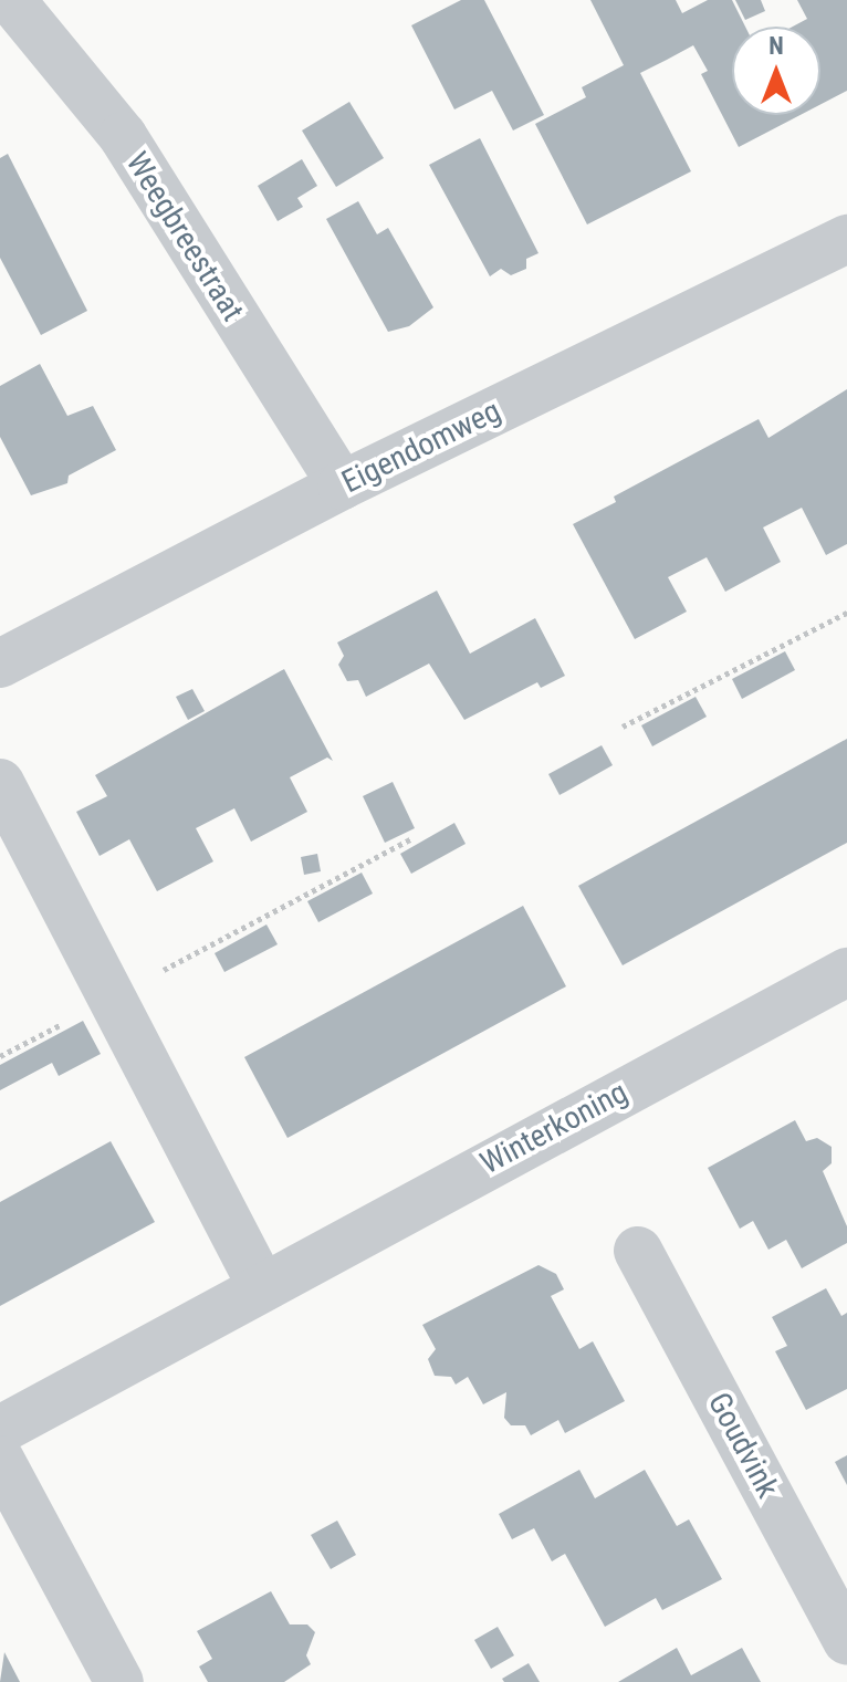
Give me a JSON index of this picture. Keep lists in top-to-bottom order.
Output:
{
  "streets": {
    "street": [
      "Weegbreestraat",
      "Eigendomweg",
      "Winterkoning",
      "Goudvink"
    ]
  },
  "crossings": [
    ["Weegbreestraat", "Eigendomweg"]
  ],
  "north": "top"
}
